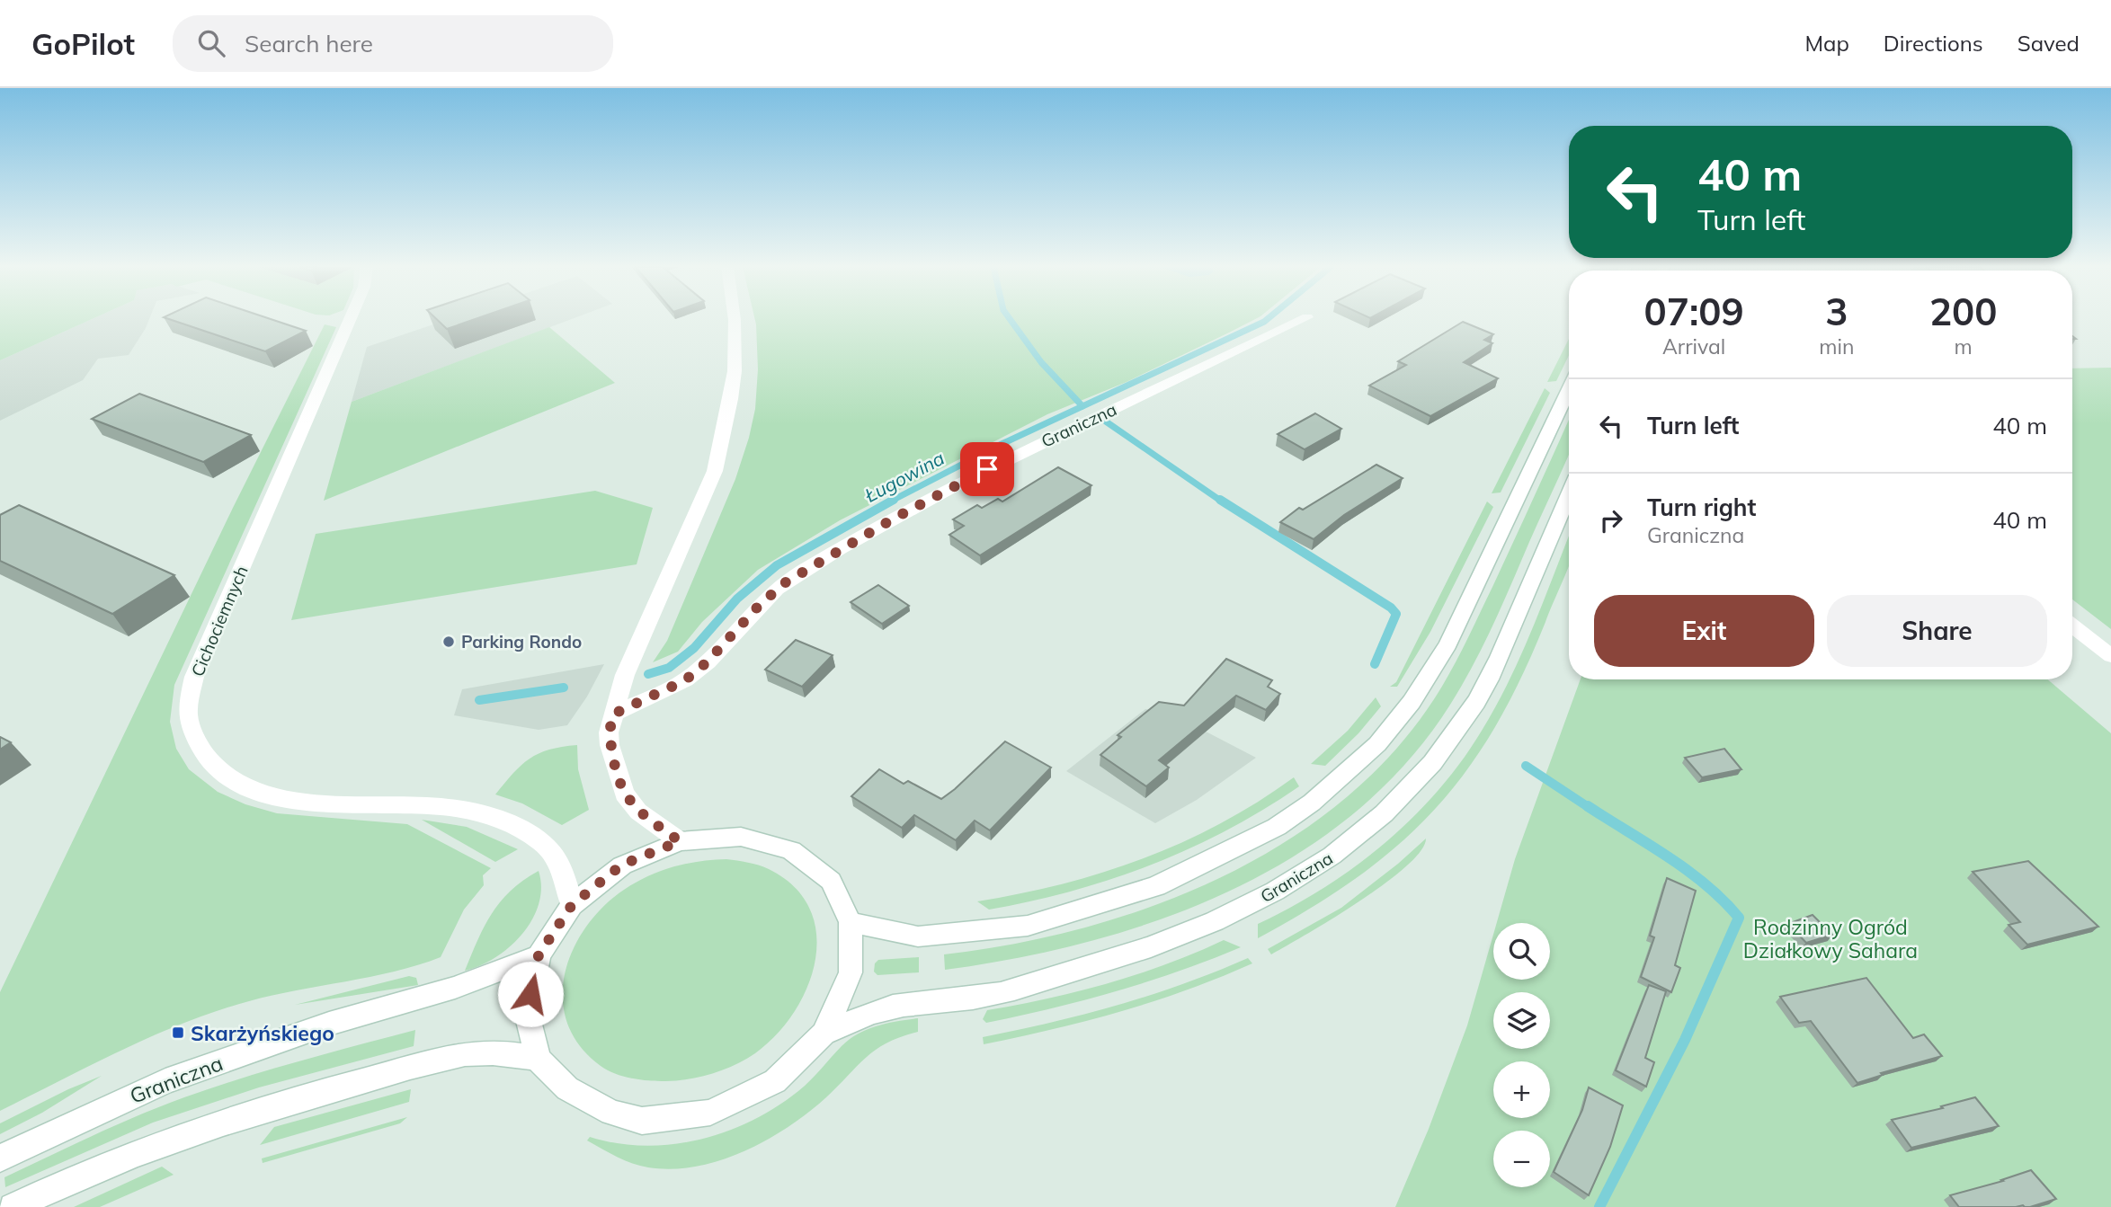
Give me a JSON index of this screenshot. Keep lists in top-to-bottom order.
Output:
{
  "streets": {
    "main road": ["Graniczna", "Cichociemnych"]
  },
  "water": ["Ługowina"],
  "parks": ["Rodzinny Ogród Działkowy Sahara"],
  "places": {
    "other": ["Parking Rondo"],
    "transit": ["Skarżyńskiego"]
  },
  "page": {
    "header": "GoPilot",
    "search": "Search here",
    "nav": ["Map", "Directions", "Saved"],
    "turn": ["40 m", "Turn left"],
    "eta": [
      "07:09",
      "Arrival",
      "3",
      "min",
      "200",
      "m"
    ],
    "list": [
      {
        "name": "Turn left",
        "value": "40 m"
      },
      {
        "name": "Turn right",
        "note": "Graniczna",
        "value": "40 m"
      }
    ],
    "buttons": ["Exit", "Share"],
    "map_buttons": ["+", "−"]
  }
}
